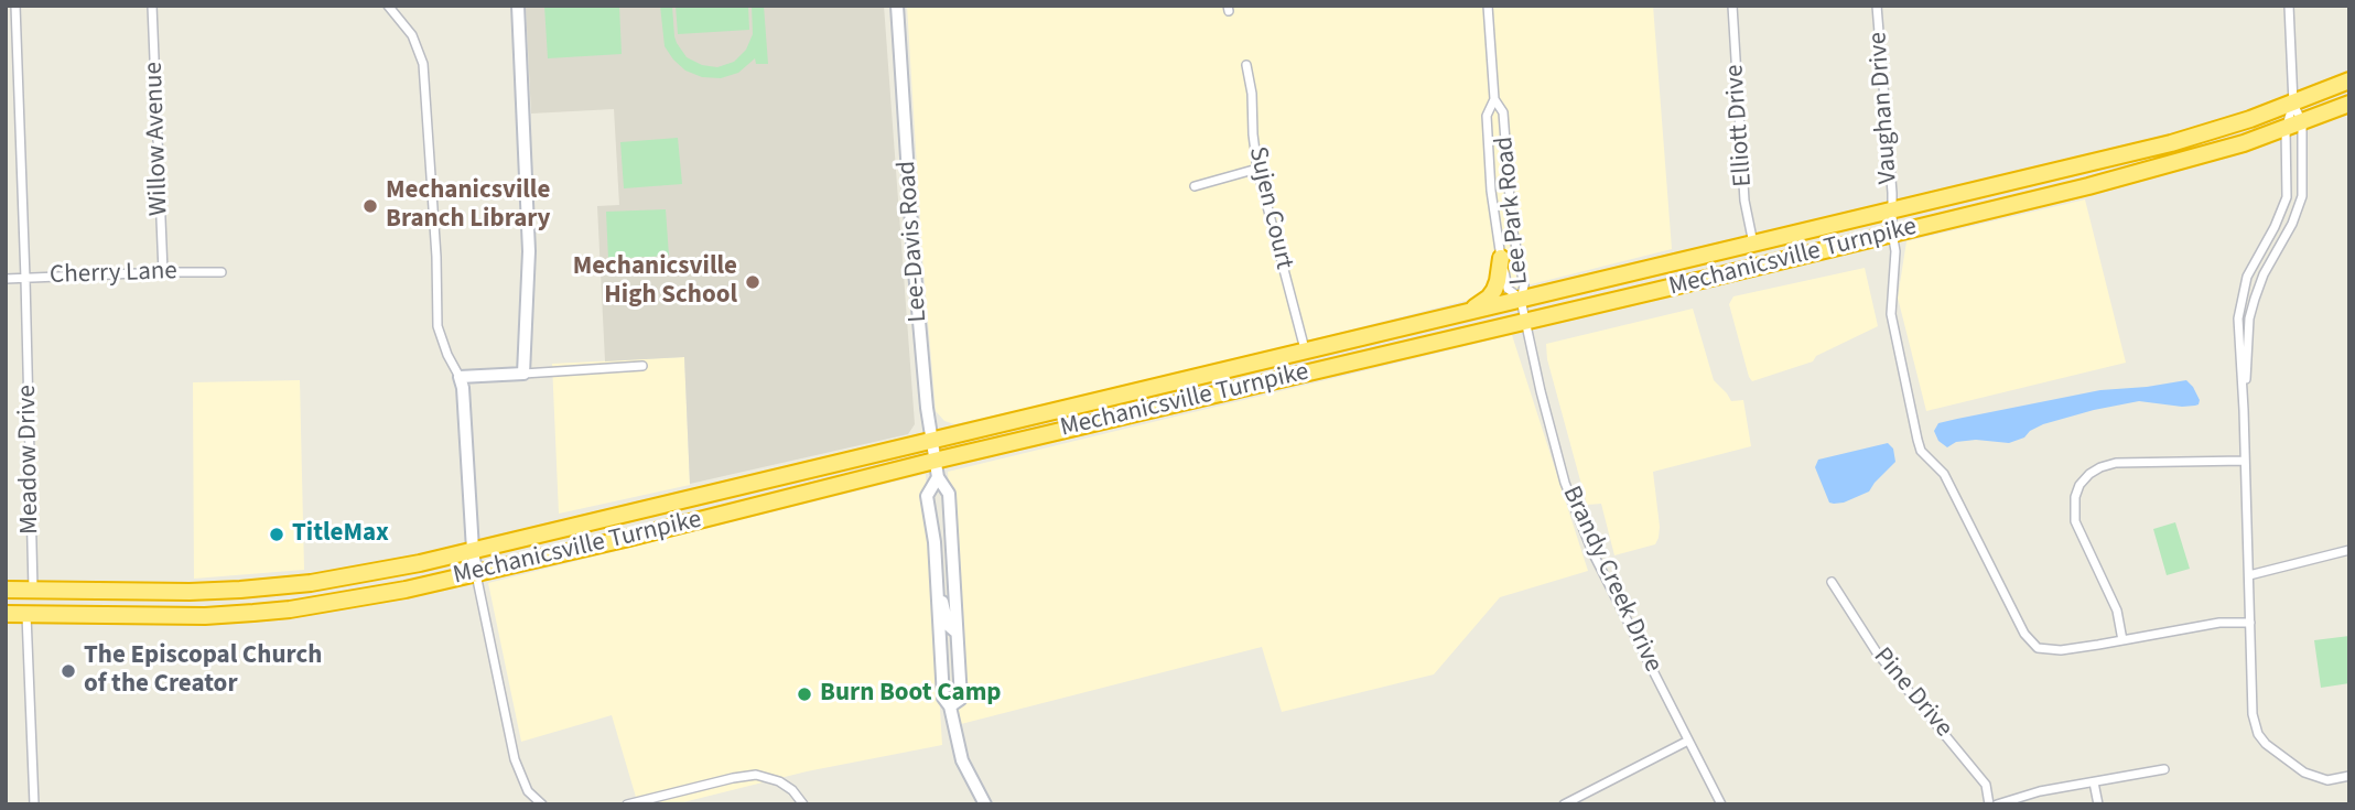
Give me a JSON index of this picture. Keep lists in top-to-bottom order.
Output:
{
  "streets": {
    "highway": ["Mechanicsville Turnpike"],
    "main road": ["Lee-Davis Road"],
    "street": [
      "Vaughan Drive",
      "Elliott Drive",
      "Willow Avenue",
      "Sujen Court",
      "Lee Park Road",
      "Cherry Lane",
      "Meadow Drive",
      "Brandy Creek Drive",
      "Pine Drive"
    ]
  },
  "crossings": [
    ["Vaughan Drive", "Mechanicsville Turnpike"],
    ["Elliott Drive", "Mechanicsville Turnpike"],
    ["Willow Avenue", "Cherry Lane"],
    ["Sujen Court", "Mechanicsville Turnpike"],
    ["Lee Park Road", "Mechanicsville Turnpike"],
    ["Lee Park Road", "Brandy Creek Drive"],
    ["Lee-Davis Road", "Mechanicsville Turnpike"],
    ["Mechanicsville Turnpike", "Meadow Drive"],
    ["Mechanicsville Turnpike", "Brandy Creek Drive"],
    ["Cherry Lane", "Meadow Drive"]
  ],
  "places": [
    "Mechanicsville Branch Library",
    "Mechanicsville High School",
    "TitleMax",
    "The Episcopal Church of the Creator",
    "Burn Boot Camp"
  ]
}
